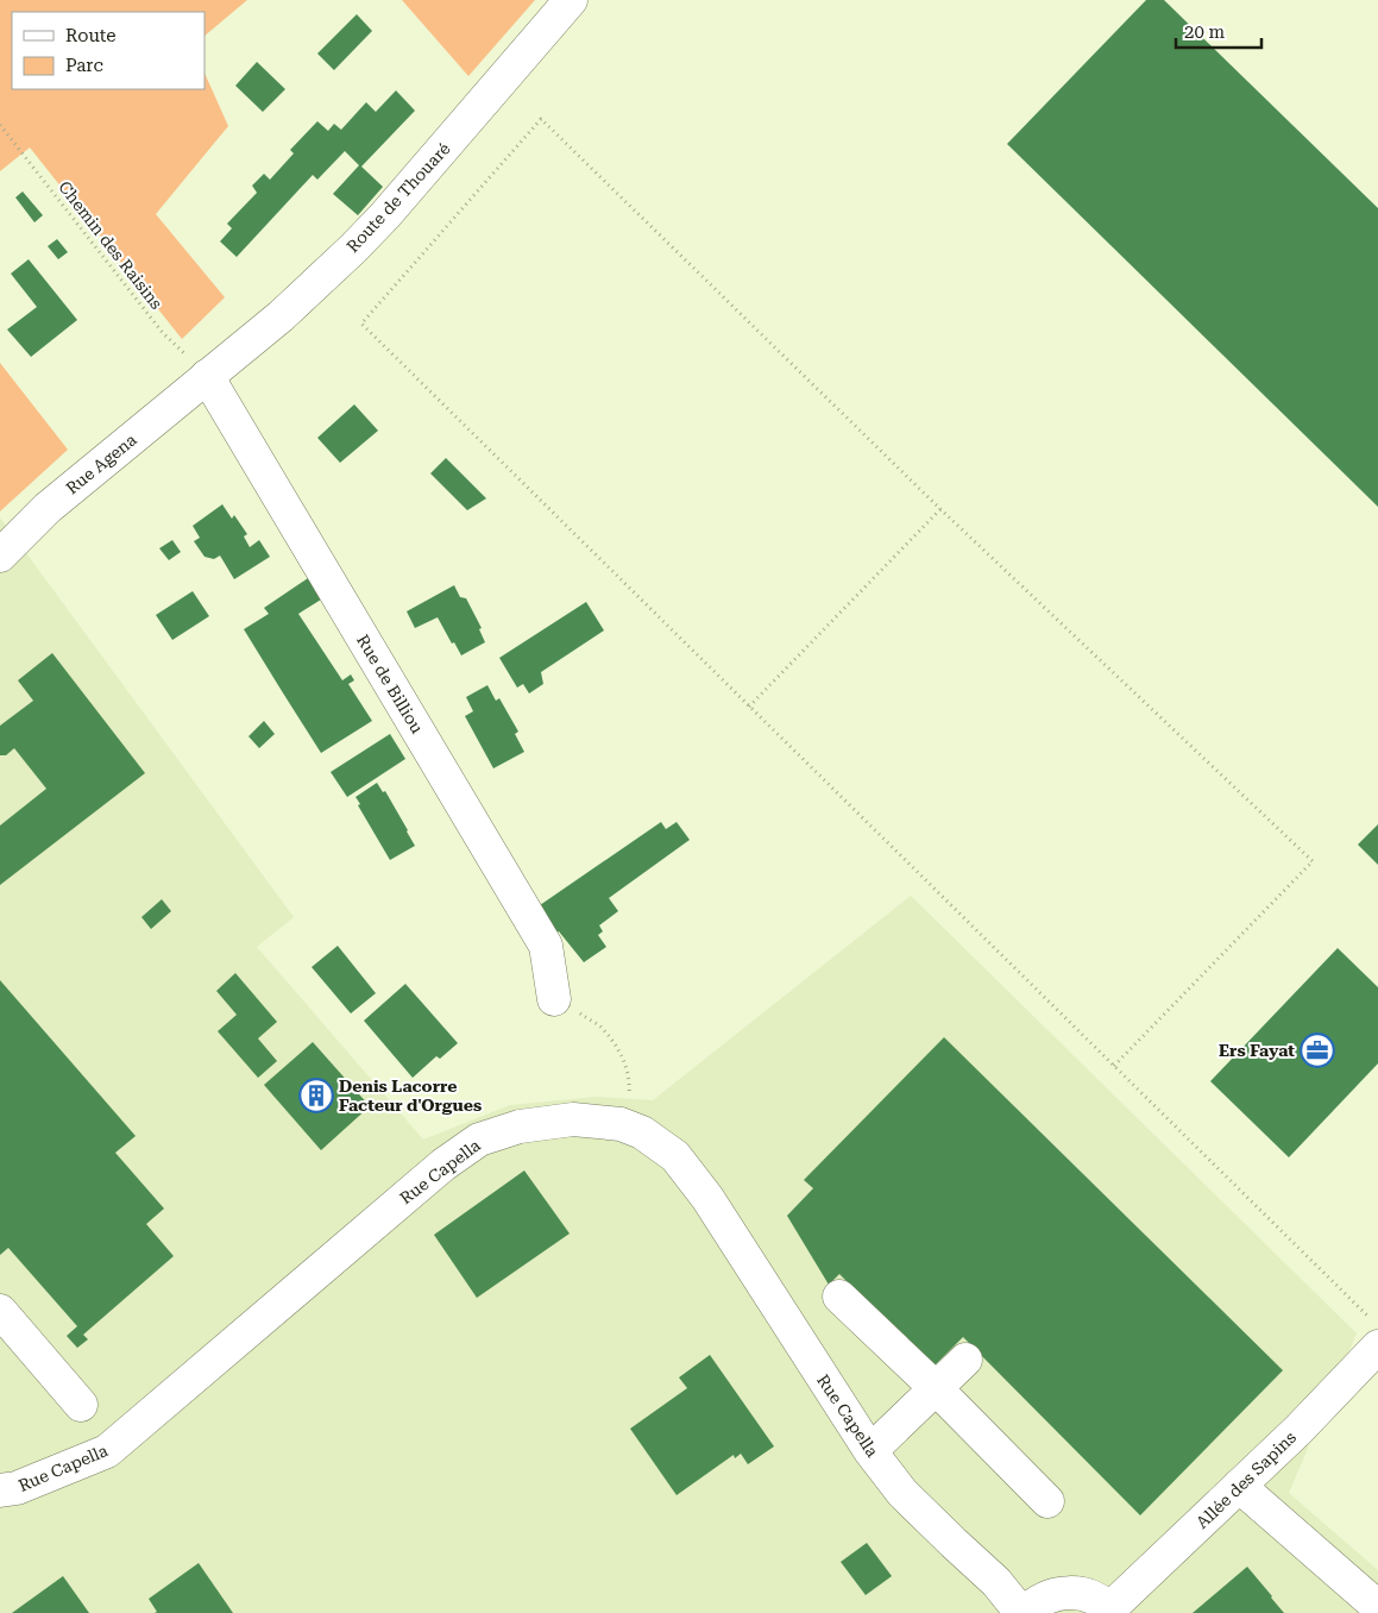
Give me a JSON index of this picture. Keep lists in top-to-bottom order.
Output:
{
  "streets": {
    "street": [
      "Route de Thouaré",
      "Rue Agena",
      "Rue de Billiou",
      "Rue Capella",
      "Allée des Sapins"
    ],
    "path": ["Chemin des Raisins"]
  },
  "crossings": [
    ["Route de Thouaré", "Chemin des Raisins"],
    ["Route de Thouaré", "Rue Agena"],
    ["Route de Thouaré", "Rue de Billiou"],
    ["Chemin des Raisins", "Rue Agena"],
    ["Chemin des Raisins", "Rue de Billiou"],
    ["Rue Agena", "Rue de Billiou"]
  ],
  "places": {
    "office": ["Ers Fayat"],
    "building": ["Denis Lacorre Facteur d'Orgues"]
  },
  "legend": ["Route", "Parc"],
  "scale_bar": "20 m"
}
